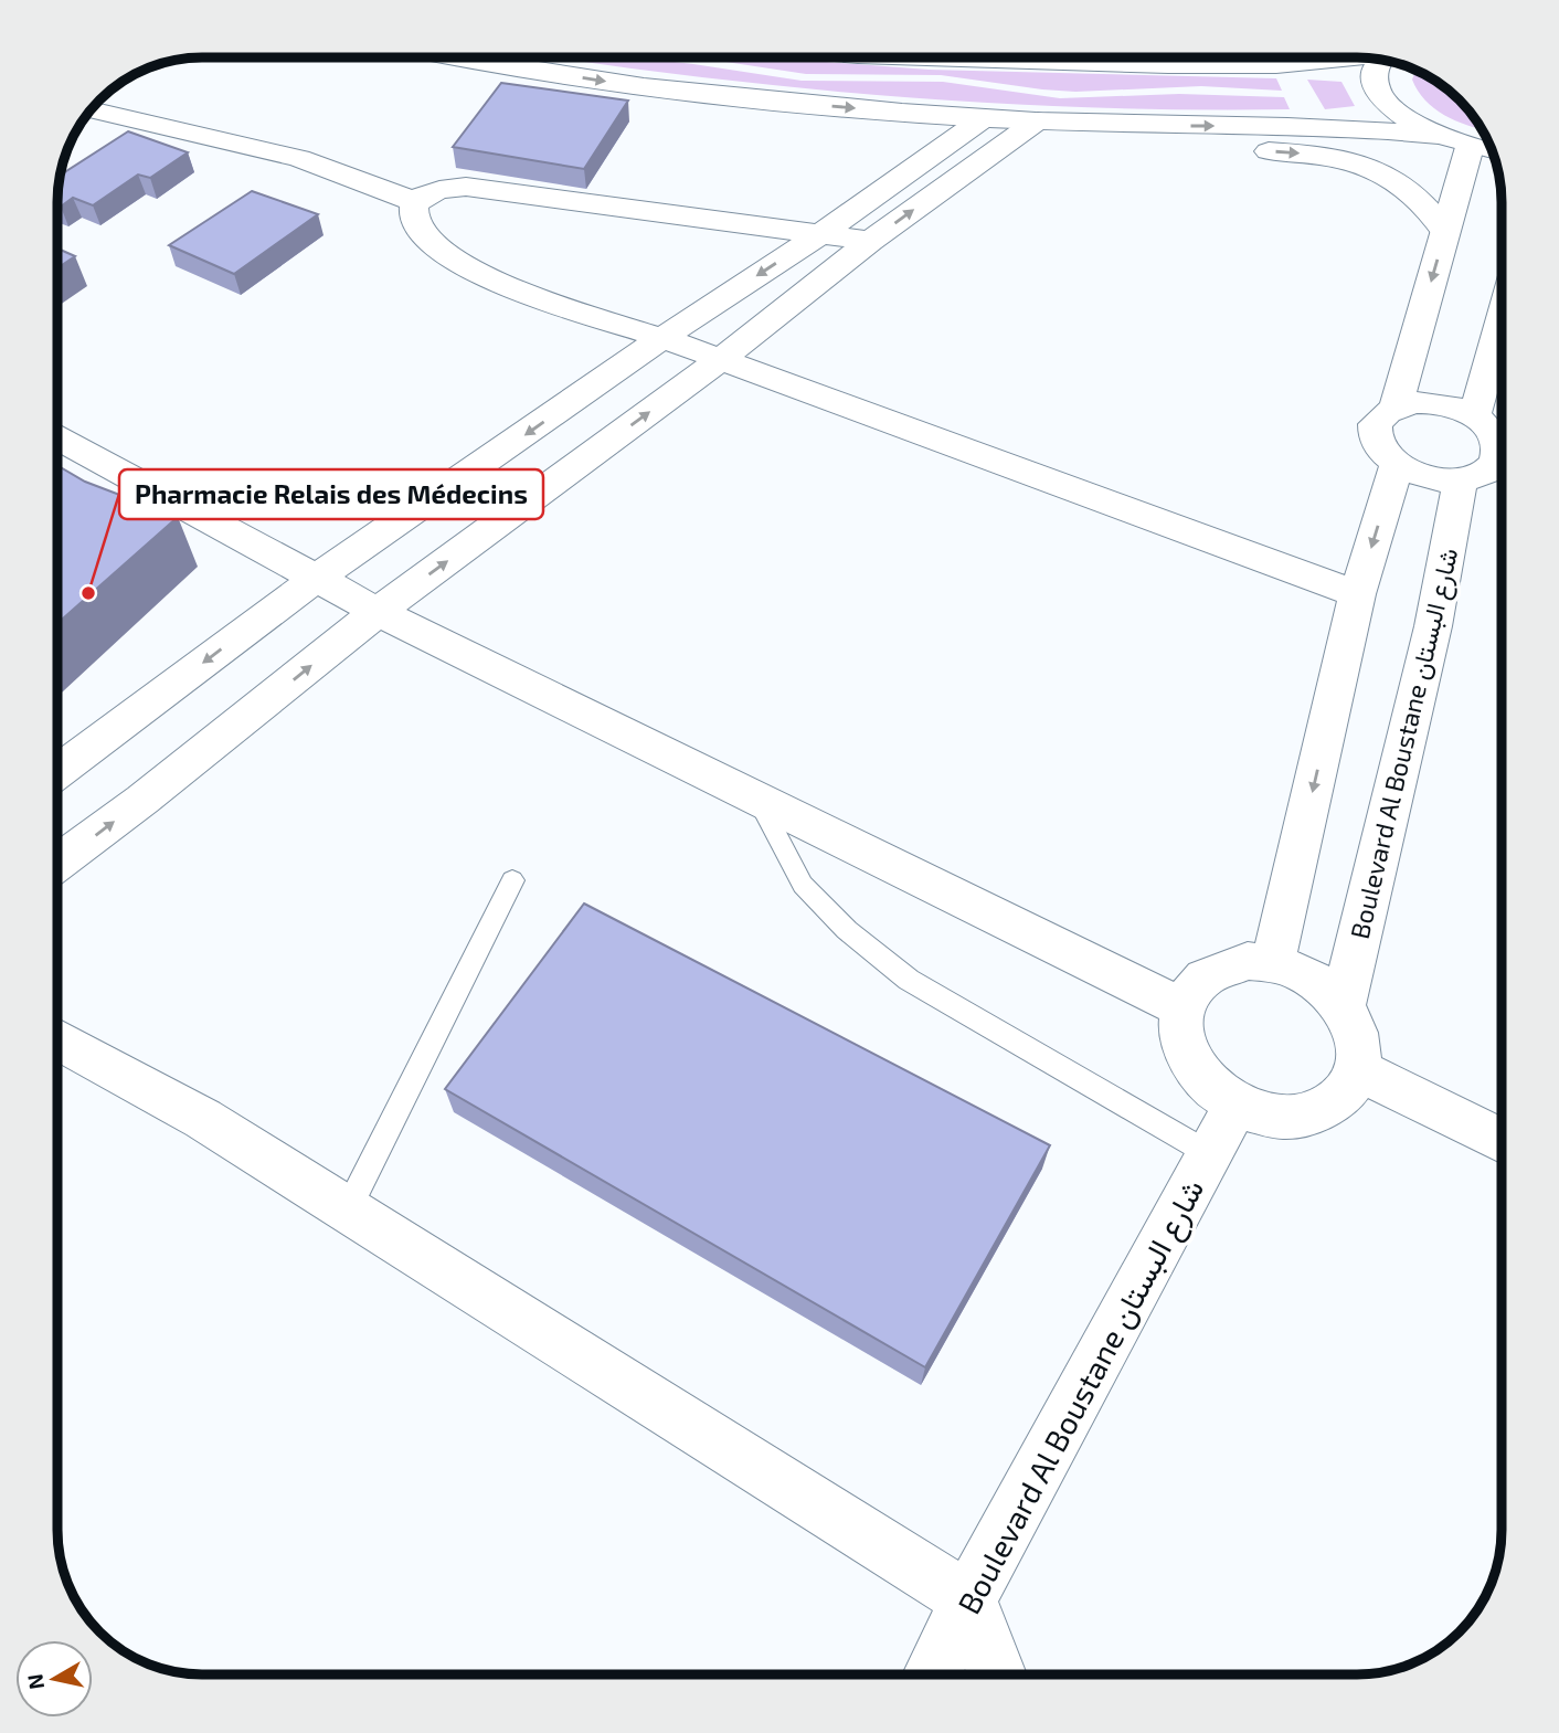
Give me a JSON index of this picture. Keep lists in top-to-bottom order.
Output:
{
  "streets": {
    "street": ["Boulevard Al Boustane شارع البستان"]
  },
  "places": ["Pharmacie Relais des Médecins"],
  "north": "left"
}
